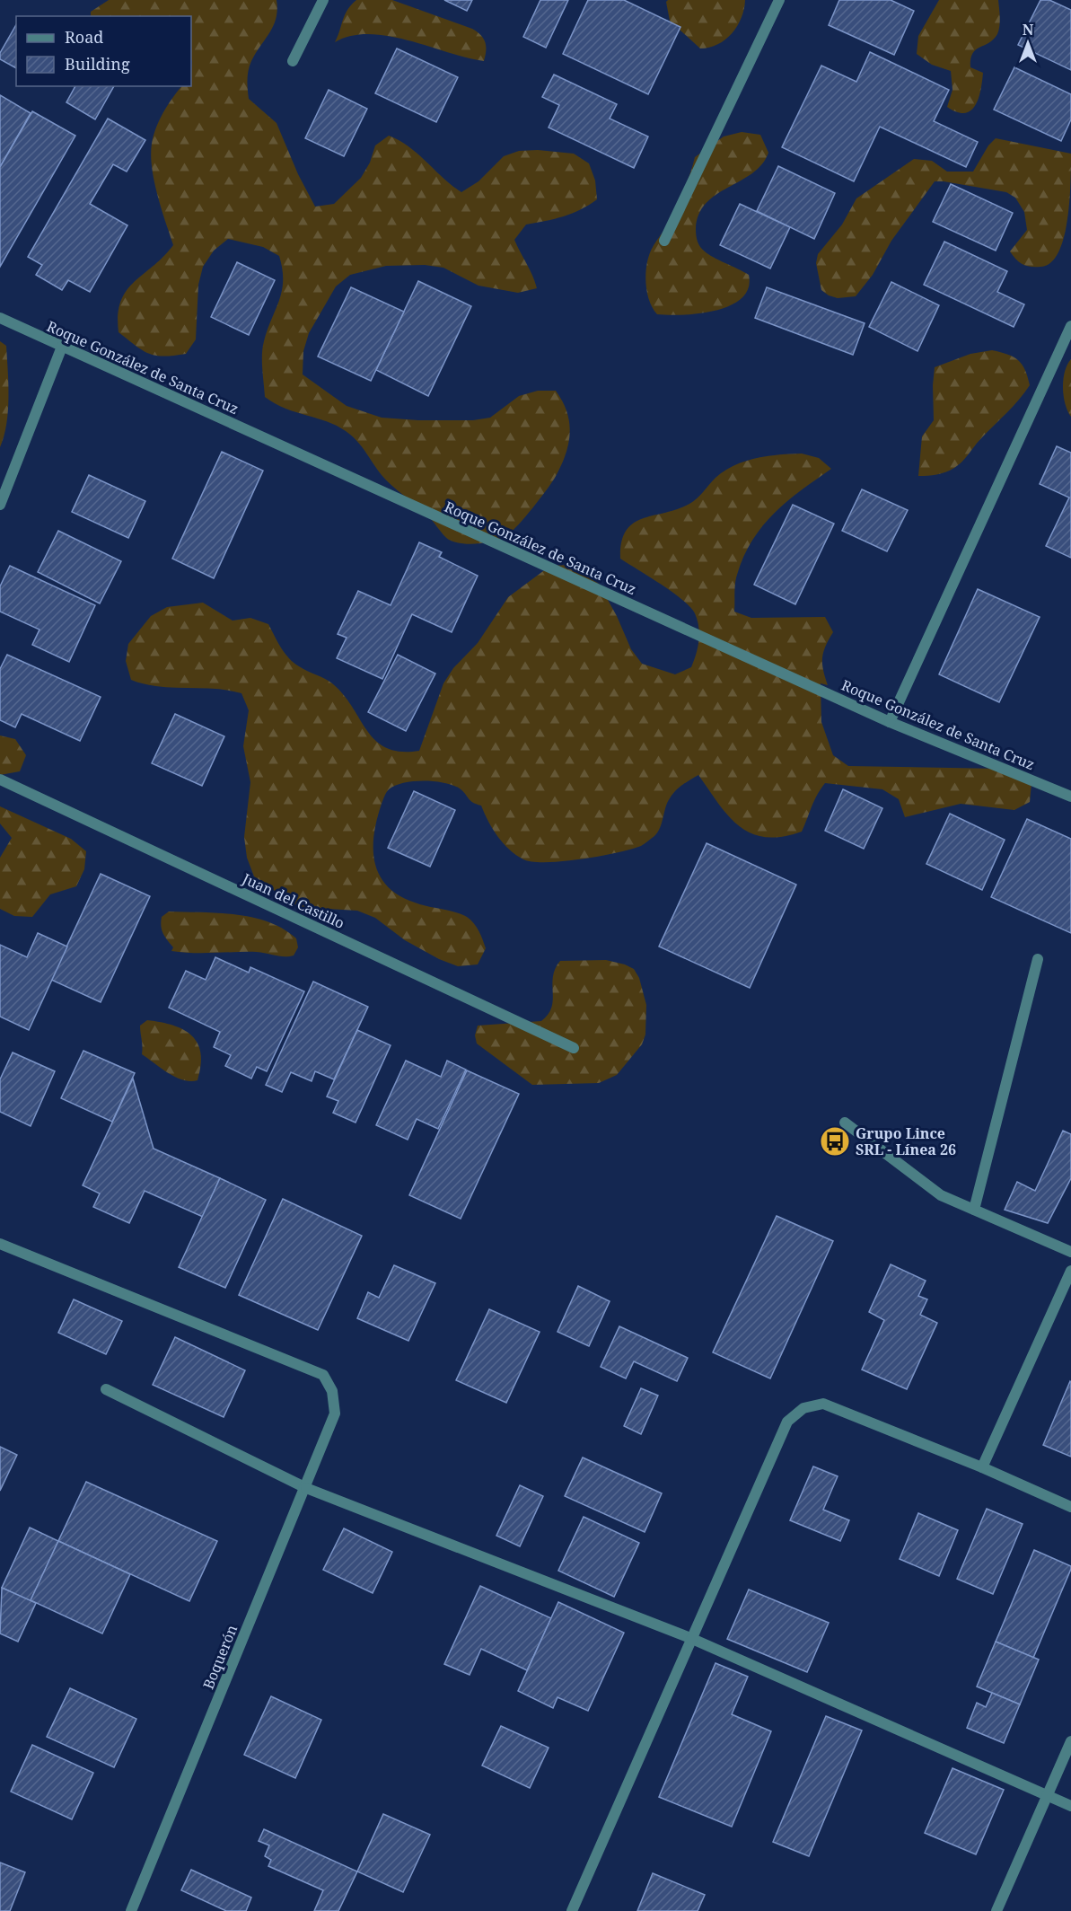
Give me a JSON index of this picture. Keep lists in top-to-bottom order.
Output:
{
  "streets": {
    "street": ["Roque González de Santa Cruz", "Juan del Castillo", "Boquerón"]
  },
  "places": {
    "bus stop": ["Grupo Lince SRL - Línea 26"]
  },
  "legend": ["Road", "Building"],
  "north": "top"
}
